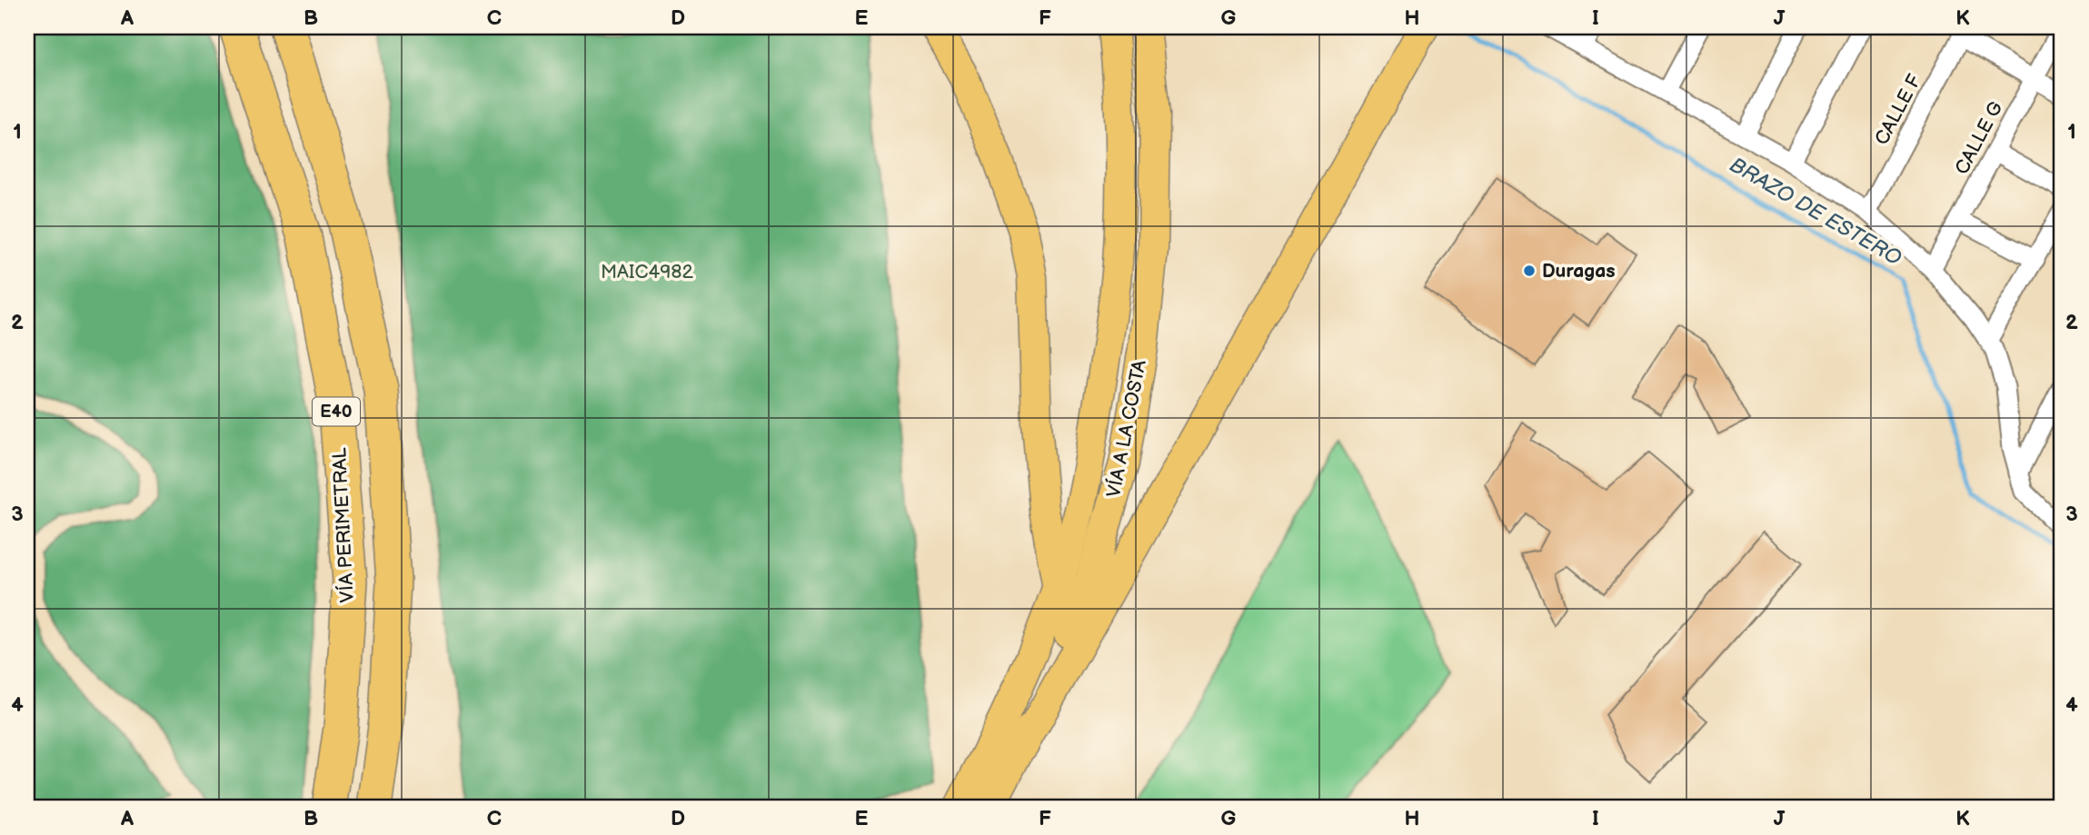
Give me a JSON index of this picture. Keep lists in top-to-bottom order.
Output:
{
  "streets": {
    "highway": ["E40", "VÍA PERIMETRAL"],
    "main road": ["VÍA A LA COSTA"],
    "street": ["CALLE F", "CALLE G"]
  },
  "water": ["BRAZO DE ESTERO"],
  "parks": ["MAIC4982"],
  "places": ["Duragas"],
  "grid": {
    "columns": [
      "A",
      "B",
      "C",
      "D",
      "E",
      "F",
      "G",
      "H",
      "I",
      "J",
      "K"
    ],
    "rows": [
      "1",
      "2",
      "3",
      "4"
    ]
  }
}
